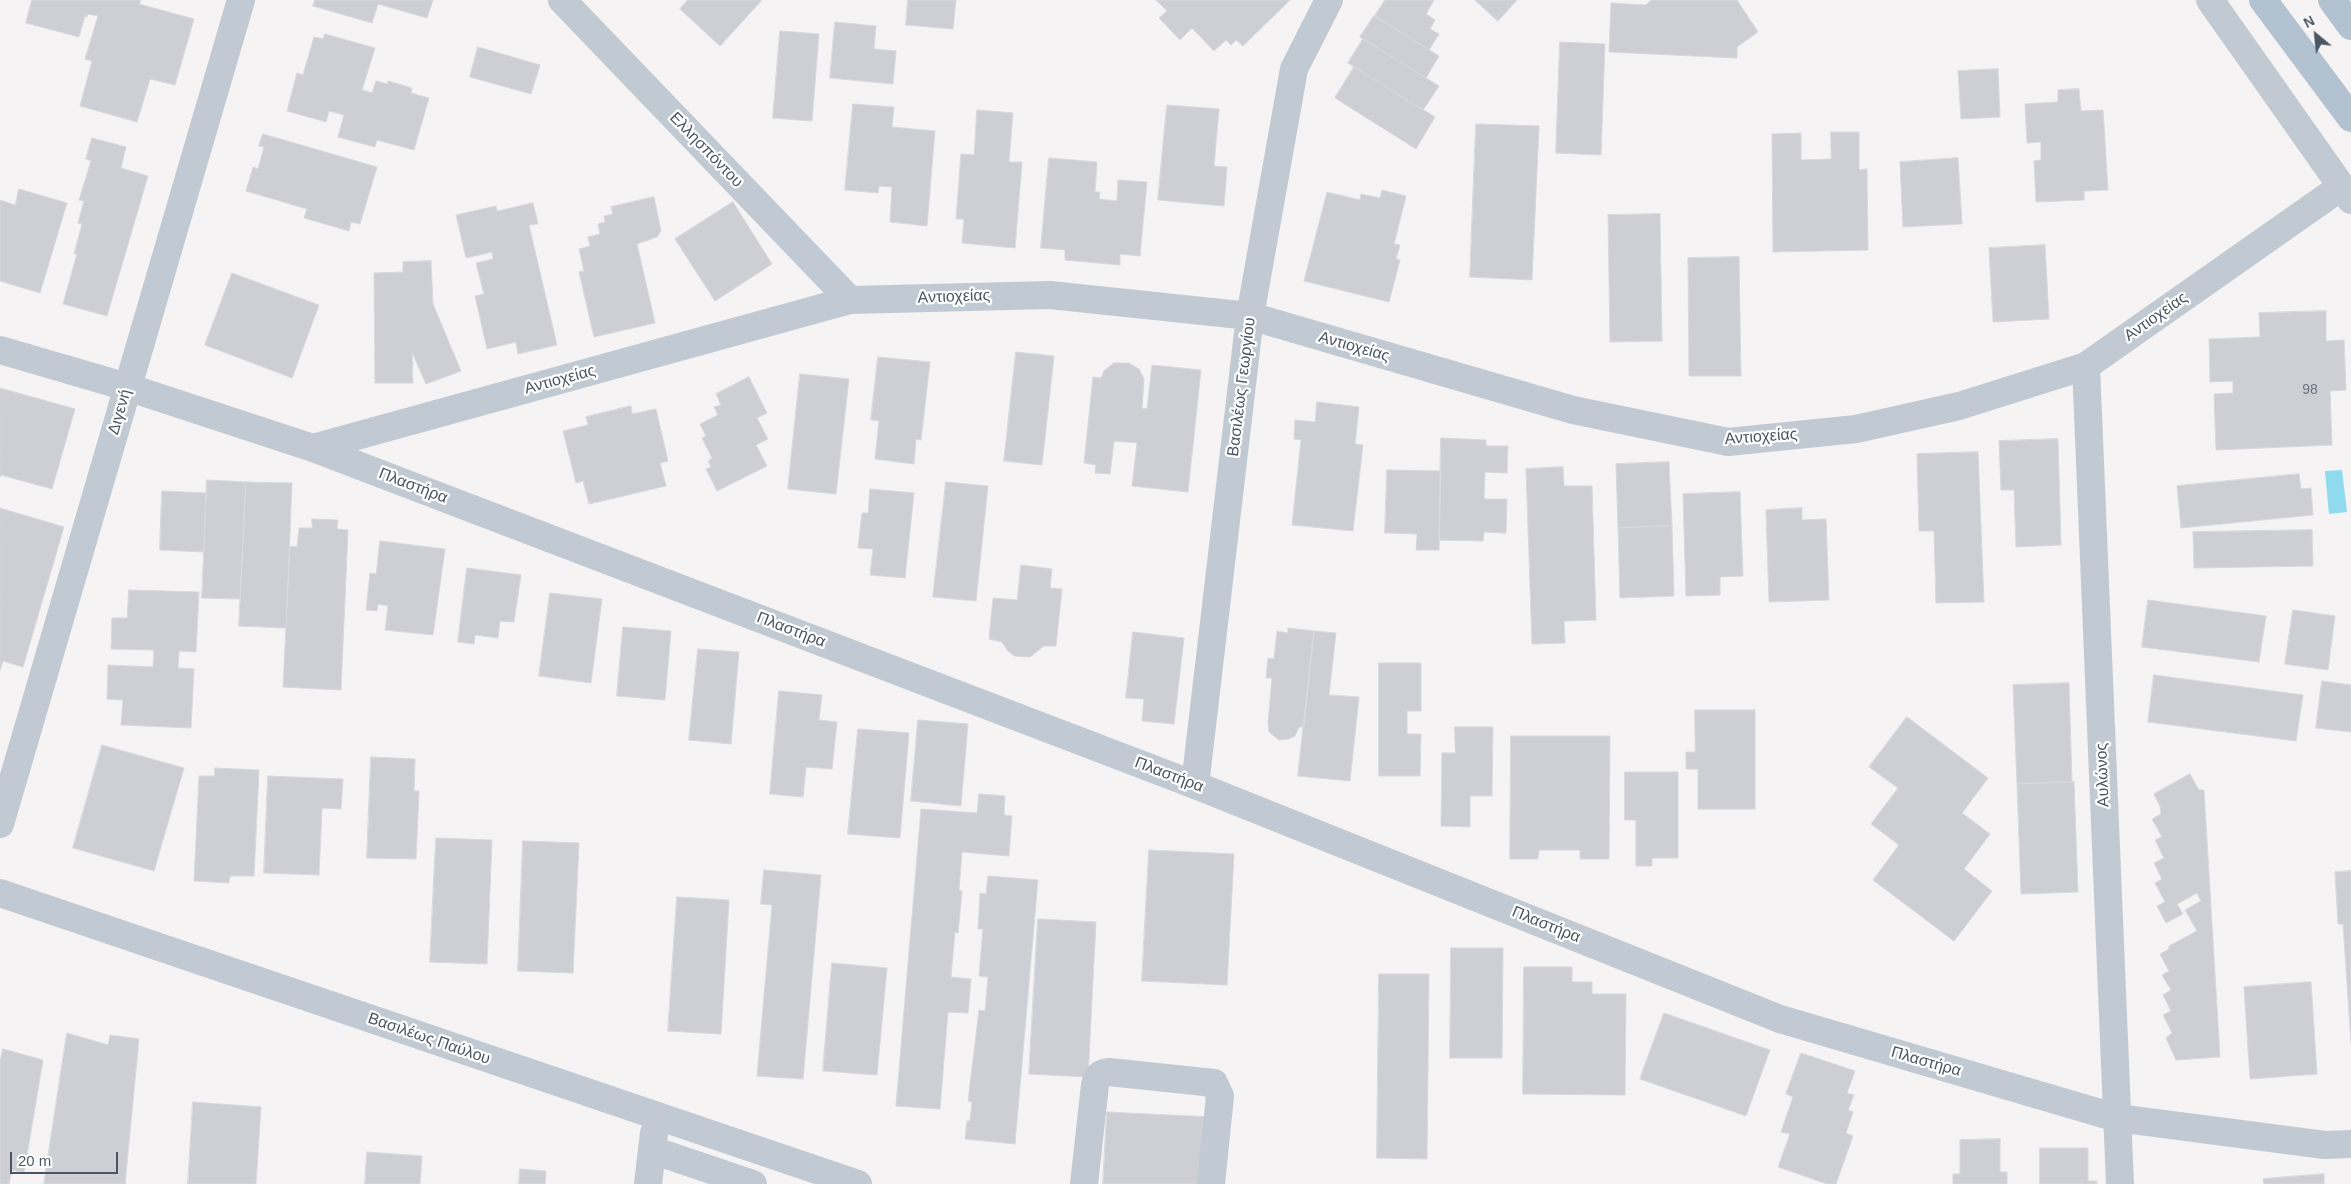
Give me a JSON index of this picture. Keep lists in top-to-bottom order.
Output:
{
  "streets": {
    "street": [
      "Ελλησπόντου",
      "Αντιοχείας",
      "Βασιλέως Γεωργίου",
      "Διγενή",
      "Πλαστήρα",
      "Αυλώνος",
      "Βασιλέως Παύλου"
    ]
  },
  "crossings": [
    ["Ελλησπόντου", "Αντιοχείας"],
    ["Αντιοχείας", "Βασιλέως Γεωργίου"],
    ["Αντιοχείας", "Πλαστήρα"],
    ["Αντιοχείας", "Αυλώνος"],
    ["Βασιλέως Γεωργίου", "Πλαστήρα"],
    ["Διγενή", "Πλαστήρα"],
    ["Πλαστήρα", "Αυλώνος"]
  ],
  "house_numbers": ["98"],
  "scale_bar": "20 m",
  "north": "top left"
}
